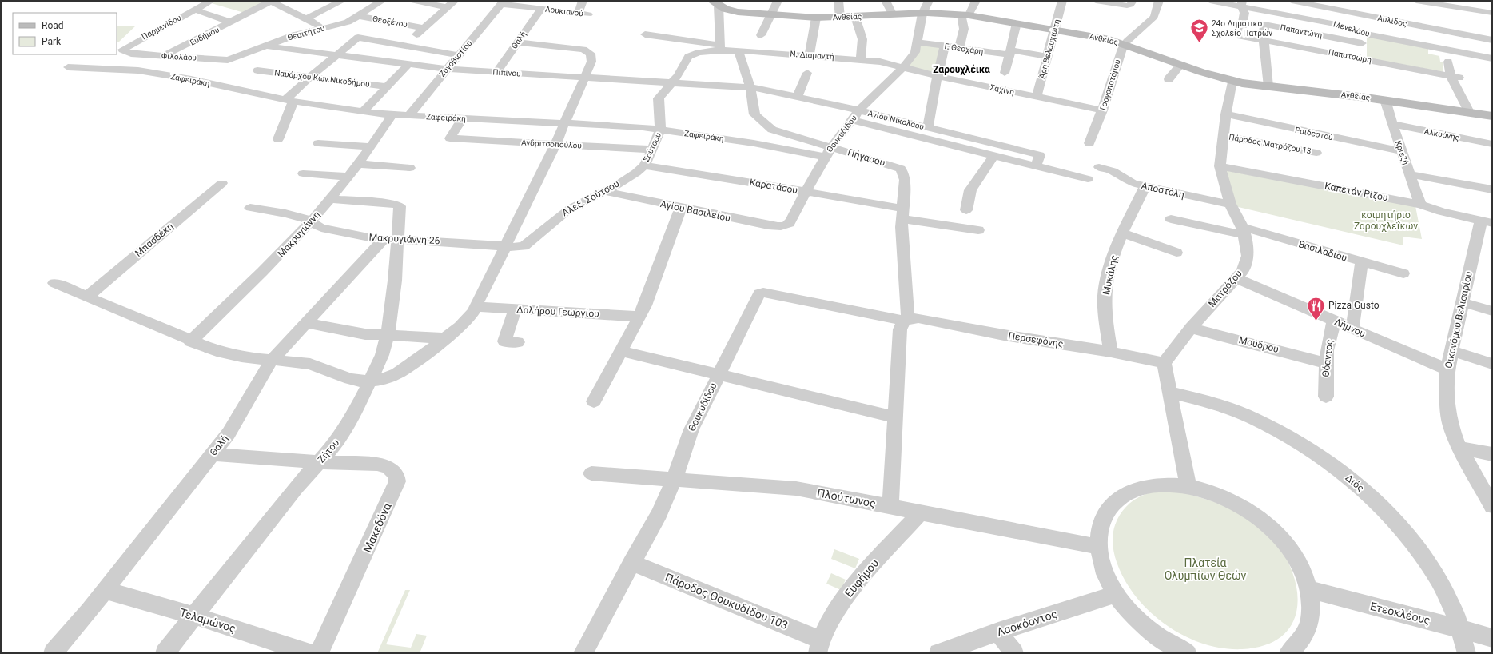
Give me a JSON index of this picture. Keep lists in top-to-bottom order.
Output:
{
  "streets": {
    "main road": ["Ανθείας"],
    "street": [
      "Λουκιανού",
      "Αυλίδος",
      "Θεοξένου",
      "Παρμενίδου",
      "Μενελάου",
      "Παπαντώνη",
      "Θεαιτήτου",
      "Ευδήμου",
      "Θαλή",
      "Γ. Θεοχάρη",
      "Άρη Βελουχιώτη",
      "Ν. Διαμαντή",
      "Παπατσώρη",
      "Φιλολάου",
      "Ζυγοβιστίου",
      "Πιπίνου",
      "Ναυάρχου Κων.Νικοδήμου",
      "Ζαφειράκη",
      "Γοργοποτάμου",
      "Σαχίνη",
      "Αγίου Νικολάου",
      "Θουκυδίδου",
      "Ραιδεστού",
      "Αλκυόνης",
      "Ανδριτσοπούλου",
      "Πάροδος Ματρόζου 13",
      "Σούτσου",
      "Κριεζή",
      "Πήγασου",
      "Καρατάσου",
      "Αποστόλη",
      "Καπετάν Ρίζου",
      "Αλεξ. Σούτσου",
      "Αγίου Βασιλείου",
      "Μακρυγιάννη",
      "Μακρυγιάννη 26",
      "Μπασδέκη",
      "Βασιλαδίου",
      "Μυκάλης",
      "Ματρόζου",
      "Δαλήρου Γεωργίου",
      "Οικονόμου Βελισαρίου",
      "Λήμνου",
      "Περσεφόνης",
      "Μούδρου",
      "Θόαντος",
      "Ζήτου",
      "Διός",
      "Πλούτωνος",
      "Μακεδόνα",
      "Ευφήμου",
      "Πάροδος Θουκυδίδου 103",
      "Ετεοκλέους",
      "Τελαμώνος",
      "Λαοκόοντος"
    ]
  },
  "crossings": [
    ["Λουκιανού", "Θαλή"],
    ["Λουκιανού", "Ζυγοβιστίου"],
    ["Ανθείας", "Παπαντώνη"],
    ["Ανθείας", "Άρη Βελουχιώτη"],
    ["Ανθείας", "Γοργοποτάμου"],
    ["Ανθείας", "Θουκυδίδου"],
    ["Ανθείας", "Κριεζή"],
    ["Ανθείας", "Ματρόζου"],
    ["Θεοξένου", "Θεαιτήτου"],
    ["Παρμενίδου", "Φιλολάου"],
    ["Μενελάου", "Παπατσώρη"],
    ["Παπαντώνη", "Παπατσώρη"],
    ["Θεαιτήτου", "Φιλολάου"],
    ["Θεαιτήτου", "Πιπίνου"],
    ["Ευδήμου", "Φιλολάου"],
    ["Ευδήμου", "Ζαφειράκη"],
    ["Θαλή", "Πιπίνου"],
    ["Θαλή", "Μακρυγιάννη 26"],
    ["Θαλή", "Ζήτου"],
    ["Θαλή", "Μακεδόνα"],
    ["Θαλή", "Τελαμώνος"],
    ["Γ. Θεοχάρη", "Άρη Βελουχιώτη"],
    ["Γ. Θεοχάρη", "Θουκυδίδου"],
    ["Άρη Βελουχιώτη", "Σαχίνη"],
    ["Ν. Διαμαντή", "Σαχίνη"],
    ["Ν. Διαμαντή", "Θουκυδίδου"],
    ["Ν. Διαμαντή", "Σούτσου"],
    ["Ν. Διαμαντή", "Πήγασου"],
    ["Ζυγοβιστίου", "Πιπίνου"],
    ["Ζυγοβιστίου", "Ζαφειράκη"],
    ["Πιπίνου", "Αγίου Νικολάου"],
    ["Πιπίνου", "Σούτσου"],
    ["Πιπίνου", "Πήγασου"],
    ["Ζαφειράκη", "Θουκυδίδου"],
    ["Ζαφειράκη", "Ανδριτσοπούλου"],
    ["Ζαφειράκη", "Σούτσου"],
    ["Ζαφειράκη", "Πήγασου"],
    ["Ζαφειράκη", "Μακρυγιάννη"],
    ["Γοργοποτάμου", "Σαχίνη"],
    ["Σαχίνη", "Θουκυδίδου"],
    ["Αγίου Νικολάου", "Θουκυδίδου"],
    ["Αγίου Νικολάου", "Πήγασου"],
    ["Θουκυδίδου", "Πήγασου"],
    ["Θουκυδίδου", "Καρατάσου"],
    ["Θουκυδίδου", "Αγίου Βασιλείου"],
    ["Θουκυδίδου", "Περσεφόνης"],
    ["Θουκυδίδου", "Πλούτωνος"],
    ["Θουκυδίδου", "Πάροδος Θουκυδίδου 103"],
    ["Ραιδεστού", "Κριεζή"],
    ["Ραιδεστού", "Ματρόζου"],
    ["Αλκυόνης", "Κριεζή"],
    ["Ανδριτσοπούλου", "Σούτσου"],
    ["Πάροδος Ματρόζου 13", "Ματρόζου"],
    ["Σούτσου", "Καρατάσου"],
    ["Σούτσου", "Αλεξ. Σούτσου"],
    ["Κριεζή", "Καπετάν Ρίζου"],
    ["Πήγασου", "Καρατάσου"],
    ["Πήγασου", "Περσεφόνης"],
    ["Πήγασου", "Πλούτωνος"],
    ["Καρατάσου", "Αλεξ. Σούτσου"],
    ["Αποστόλη", "Μυκάλης"],
    ["Αποστόλη", "Ματρόζου"],
    ["Καπετάν Ρίζου", "Ματρόζου"],
    ["Καπετάν Ρίζου", "Οικονόμου Βελισαρίου"],
    ["Αλεξ. Σούτσου", "Αγίου Βασιλείου"],
    ["Αλεξ. Σούτσου", "Μακρυγιάννη 26"],
    ["Μακρυγιάννη", "Μακρυγιάννη 26"],
    ["Μακρυγιάννη", "Ζήτου"],
    ["Μακρυγιάννη 26", "Ζήτου"],
    ["Βασιλαδίου", "Ματρόζου"],
    ["Μυκάλης", "Περσεφόνης"],
    ["Ματρόζου", "Λήμνου"],
    ["Ματρόζου", "Περσεφόνης"],
    ["Ματρόζου", "Μούδρου"],
    ["Οικονόμου Βελισαρίου", "Λήμνου"],
    ["Λήμνου", "Θόαντος"],
    ["Μούδρου", "Θόαντος"],
    ["Ζήτου", "Μακεδόνα"],
    ["Ζήτου", "Τελαμώνος"],
    ["Διός", "Ετεοκλέους"],
    ["Πλούτωνος", "Ευφήμου"],
    ["Ευφήμου", "Πάροδος Θουκυδίδου 103"]
  ],
  "districts": ["Ζαρουχλέικα"],
  "parks": ["κοιμητήριο Ζαρουχλεΐκων", "Πλατεία Ολυμπίων Θεών"],
  "places": {
    "school or university": ["24ο Δημοτικό Σχολείο Πατρών"],
    "restaurant": ["Pizza Gusto"]
  },
  "legend": ["Road", "Park"]
}
